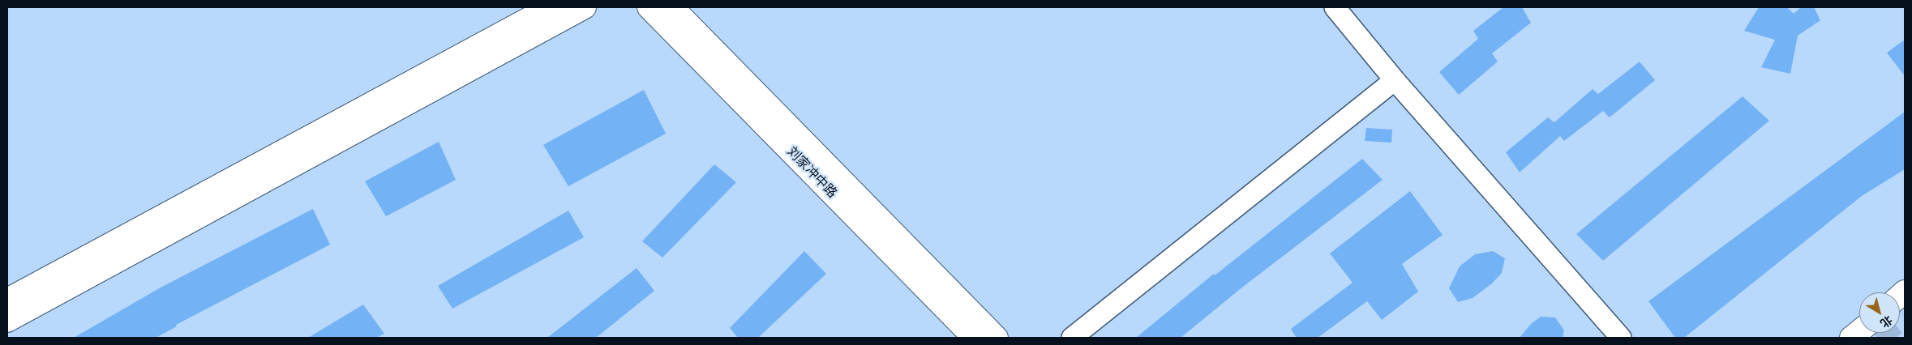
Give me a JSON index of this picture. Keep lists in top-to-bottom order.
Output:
{
  "streets": {
    "main road": ["刘家冲中路"]
  },
  "north": "bottom right"
}
